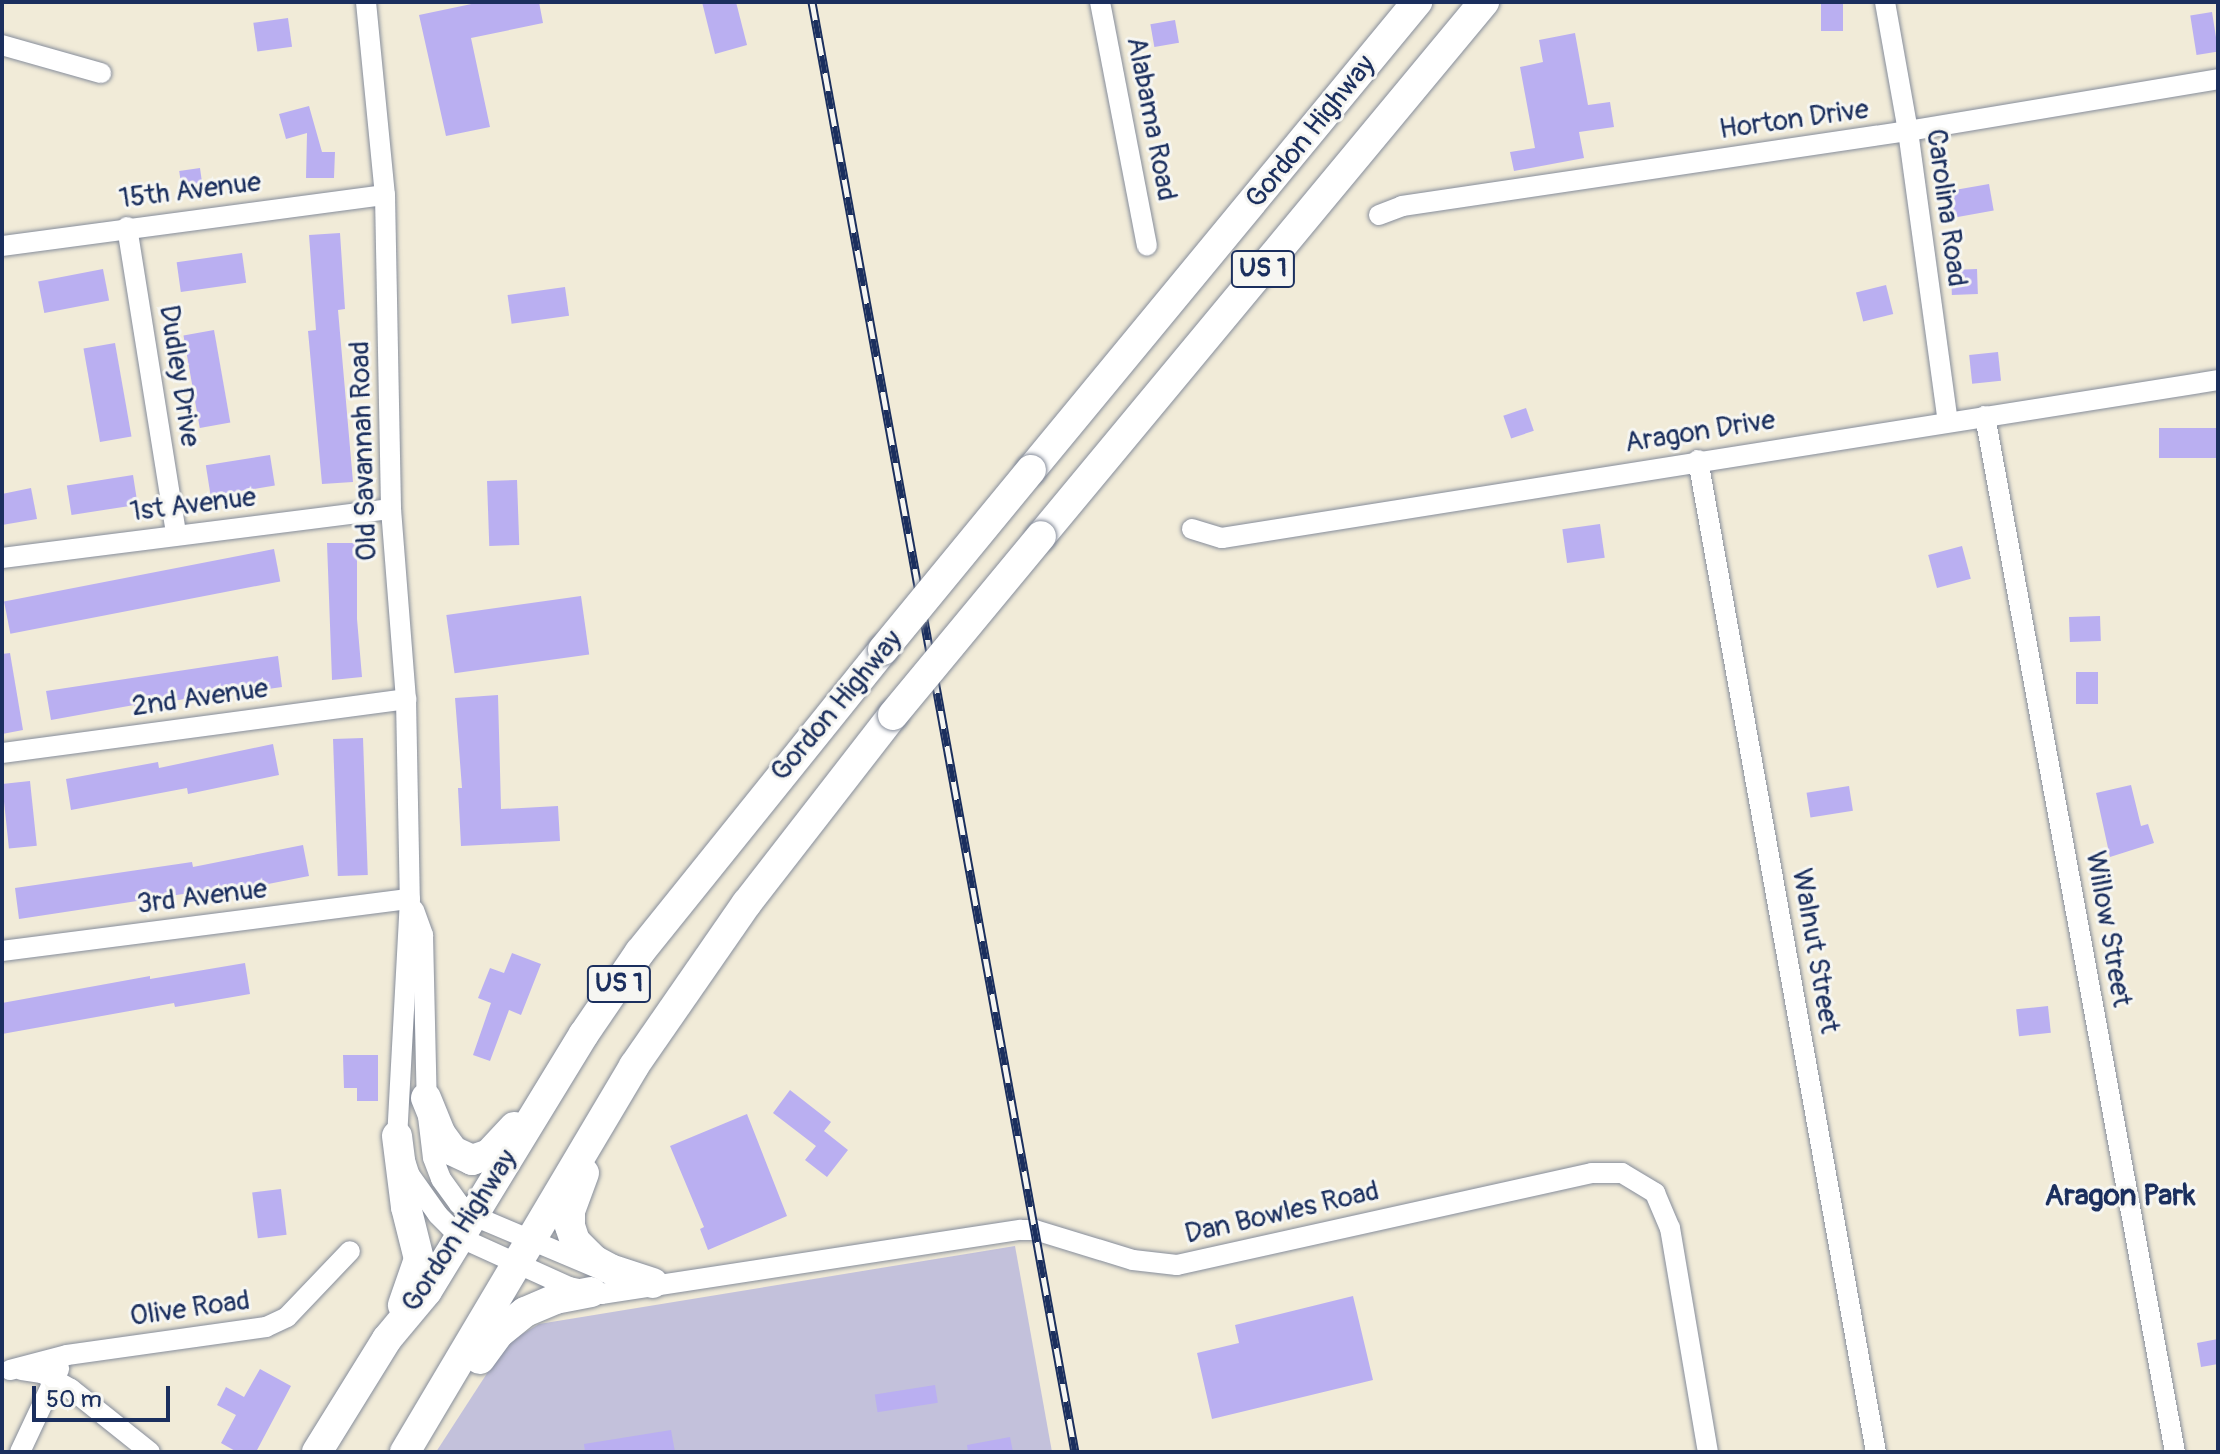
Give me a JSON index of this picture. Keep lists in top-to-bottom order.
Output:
{
  "streets": {
    "highway": ["Gordon Highway", "US 1"],
    "street": [
      "Alabama Road",
      "Horton Drive",
      "15th Avenue",
      "Carolina Road",
      "Dudley Drive",
      "Aragon Drive",
      "Old Savannah Road",
      "1st Avenue",
      "2nd Avenue",
      "3rd Avenue",
      "Willow Street",
      "Walnut Street",
      "Dan Bowles Road",
      "Olive Road"
    ]
  },
  "crossings": [
    ["Horton Drive", "Carolina Road"],
    ["Gordon Highway", "Old Savannah Road"],
    ["Gordon Highway", "Dan Bowles Road"],
    ["15th Avenue", "Dudley Drive"],
    ["15th Avenue", "Old Savannah Road"],
    ["Carolina Road", "Aragon Drive"],
    ["Dudley Drive", "1st Avenue"],
    ["Aragon Drive", "Willow Street"],
    ["Aragon Drive", "Walnut Street"],
    ["Old Savannah Road", "1st Avenue"],
    ["Old Savannah Road", "2nd Avenue"],
    ["Old Savannah Road", "3rd Avenue"],
    ["Old Savannah Road", "Dan Bowles Road"]
  ],
  "districts": ["Aragon Park"],
  "scale_bar": "50 m"
}
